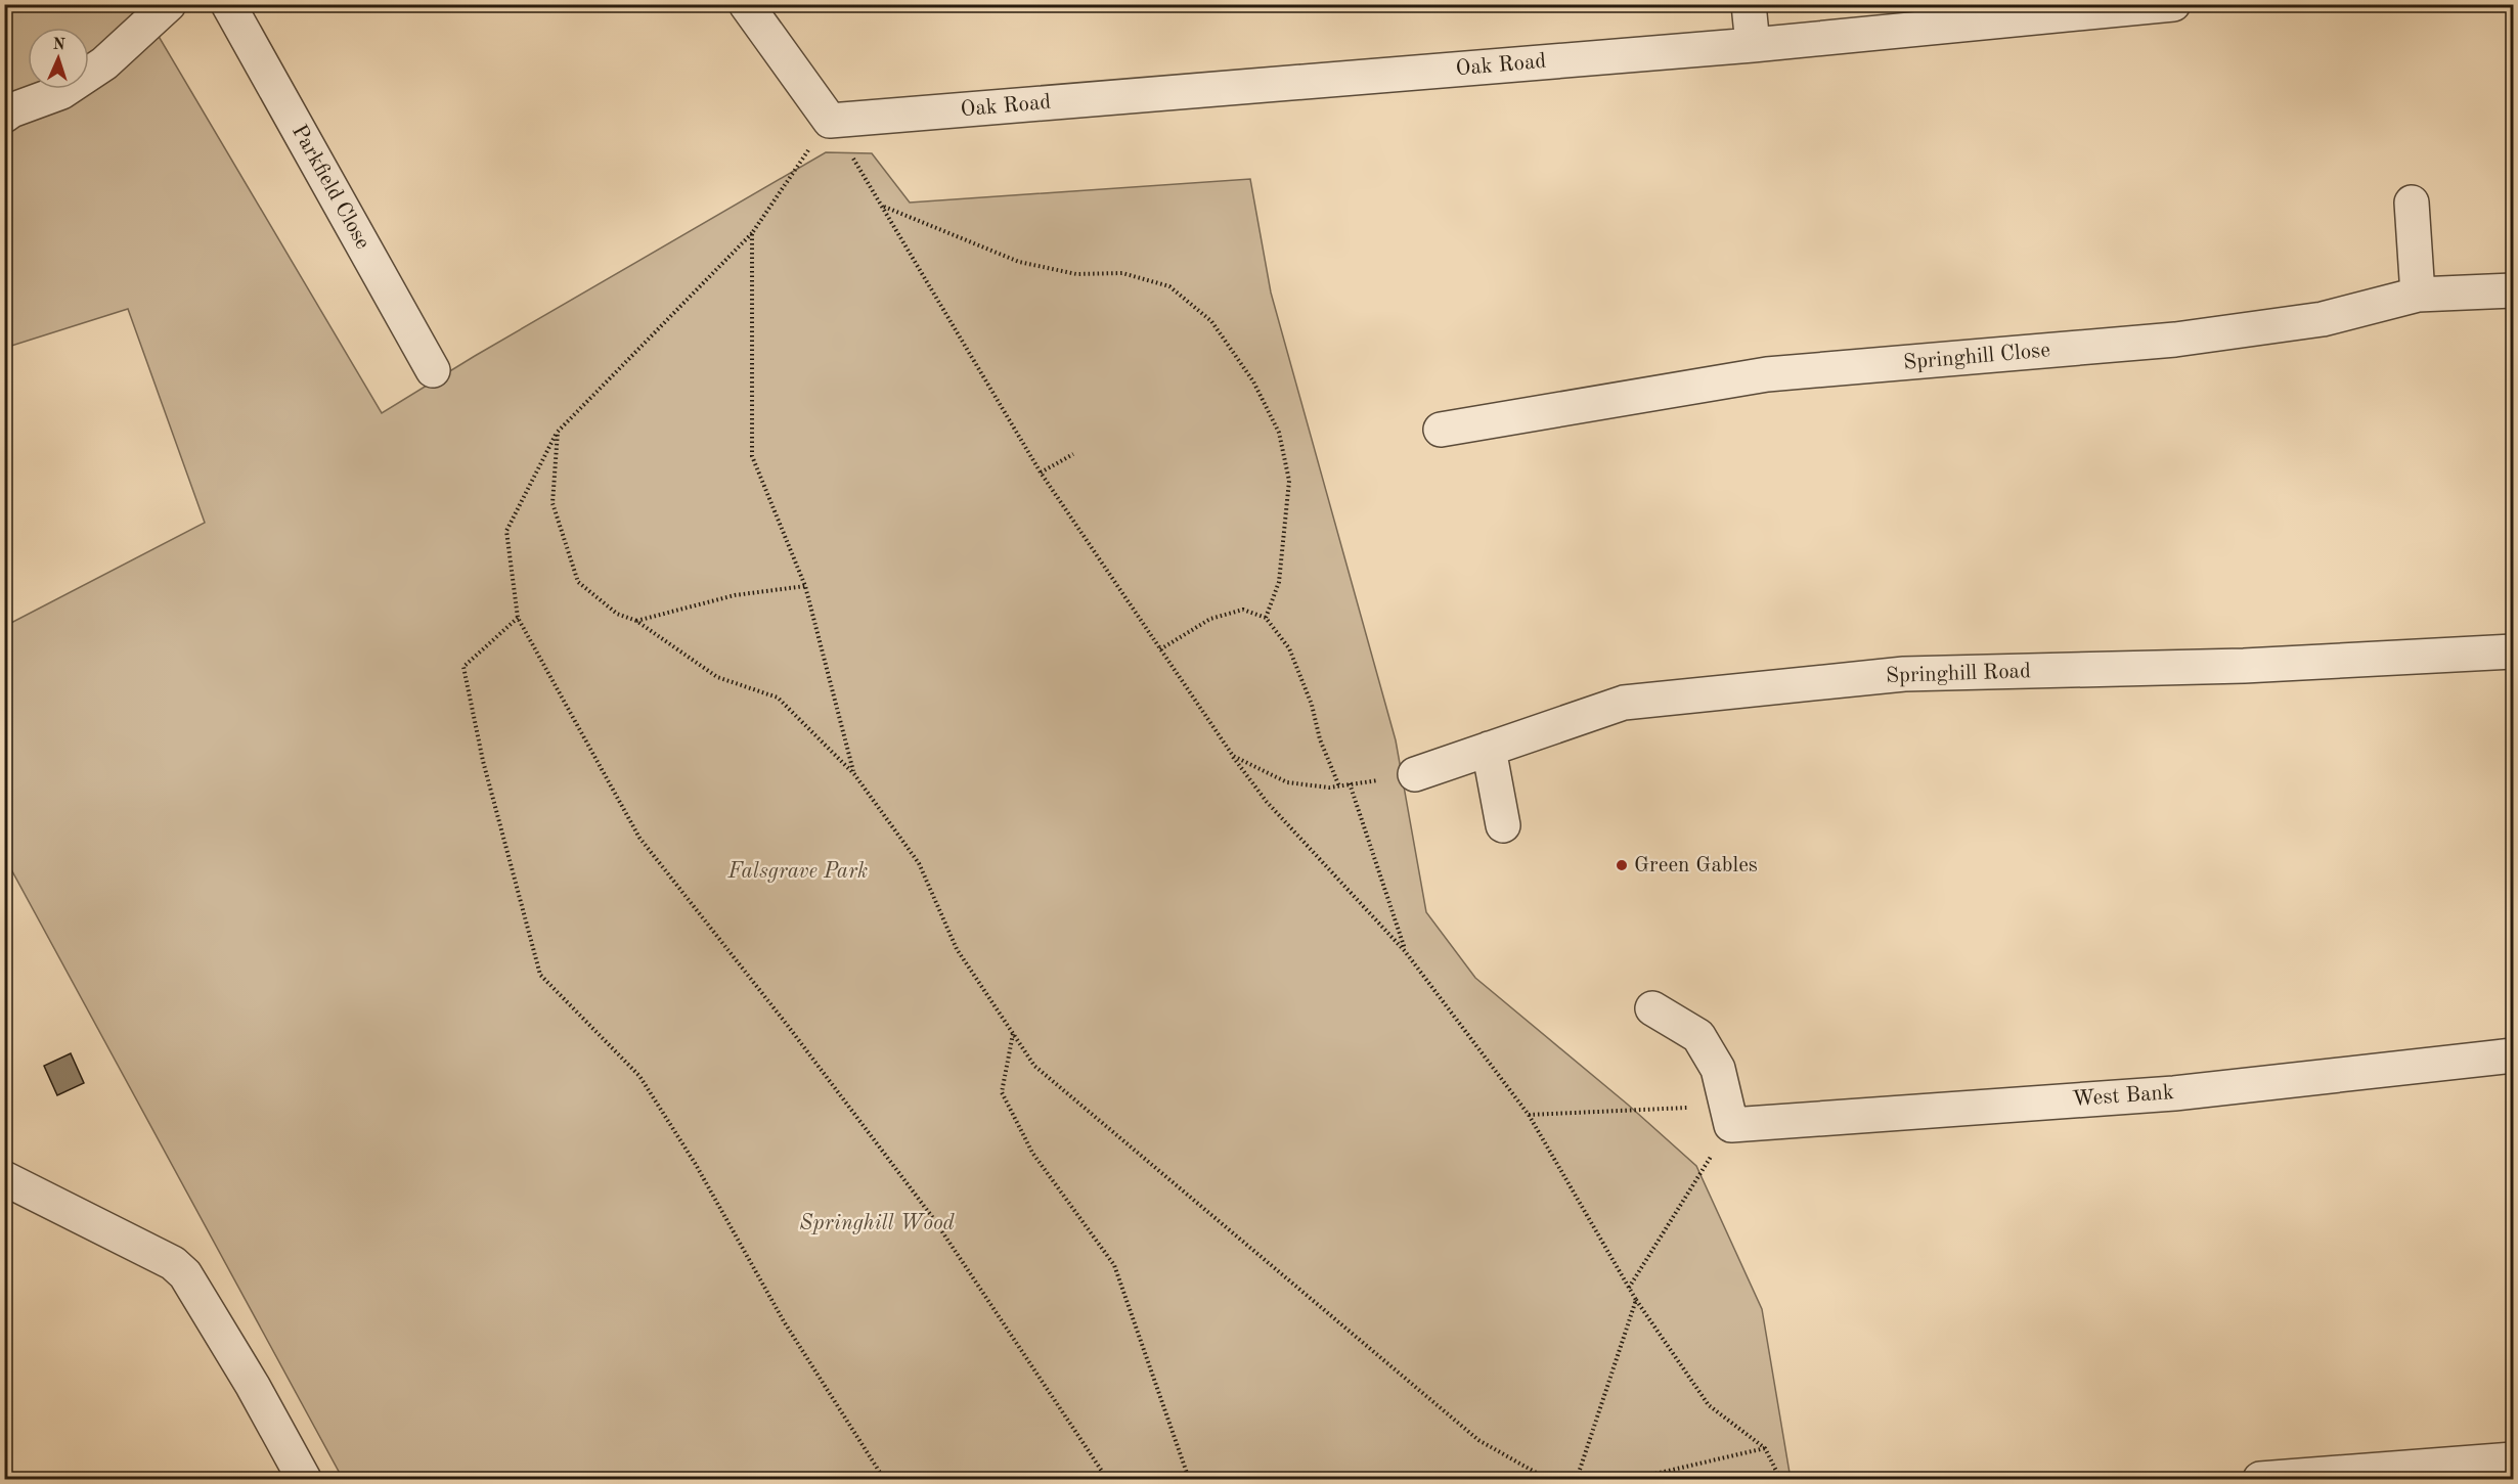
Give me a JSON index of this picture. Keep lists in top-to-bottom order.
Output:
{
  "streets": {
    "street": [
      "Oak Road",
      "Parkfield Close",
      "Springhill Close",
      "Springhill Road",
      "West Bank"
    ]
  },
  "parks": ["Falsgrave Park", "Springhill Wood"],
  "places": ["Green Gables"],
  "north": "top"
}
